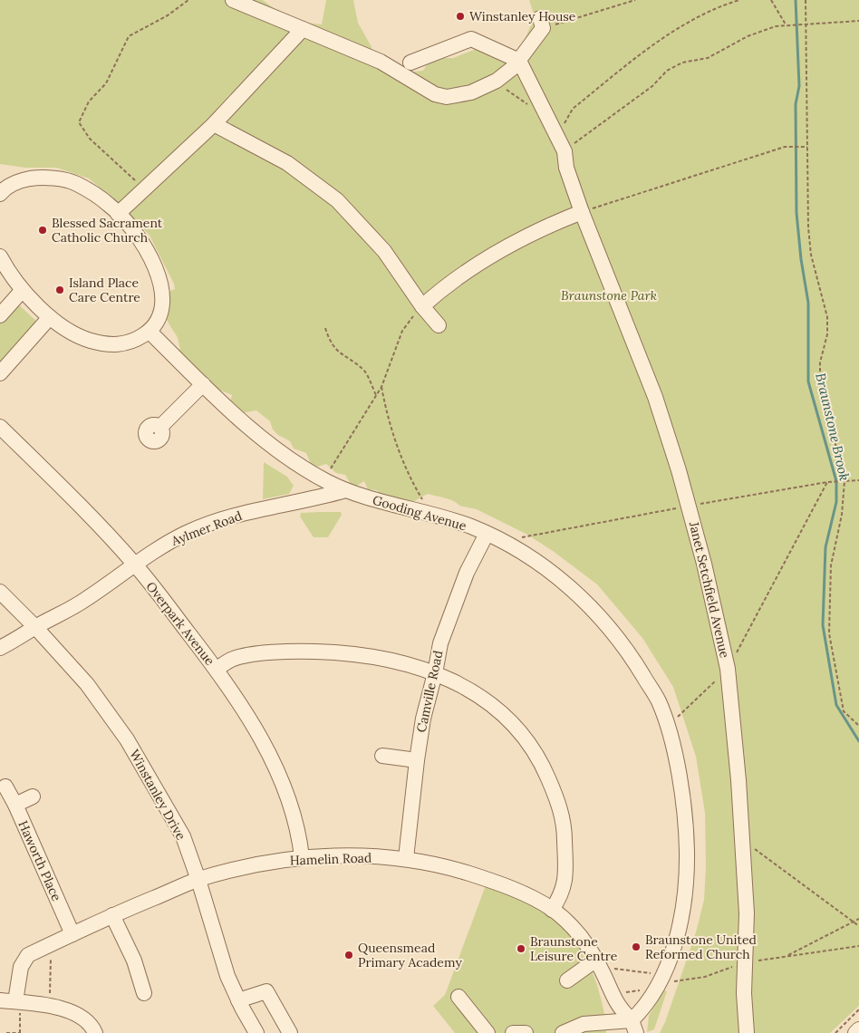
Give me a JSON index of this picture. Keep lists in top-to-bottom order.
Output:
{
  "streets": {
    "street": [
      "Gooding Avenue",
      "Aylmer Road",
      "Janet Setchfield Avenue",
      "Overpark Avenue",
      "Camville Road",
      "Winstanley Drive",
      "Hamelin Road",
      "Haworth Place"
    ]
  },
  "crossings": [
    ["Gooding Avenue", "Aylmer Road"],
    ["Gooding Avenue", "Camville Road"],
    ["Gooding Avenue", "Hamelin Road"],
    ["Aylmer Road", "Overpark Avenue"],
    ["Aylmer Road", "Winstanley Drive"],
    ["Overpark Avenue", "Hamelin Road"],
    ["Camville Road", "Hamelin Road"],
    ["Winstanley Drive", "Hamelin Road"],
    ["Hamelin Road", "Haworth Place"]
  ],
  "water": ["Braunstone Brook"],
  "parks": ["Braunstone Park"],
  "places": [
    "Winstanley House",
    "Blessed Sacrament Catholic Church",
    "Island Place Care Centre",
    "Braunstone United Reformed Church",
    "Braunstone Leisure Centre",
    "Queensmead Primary Academy"
  ]
}
